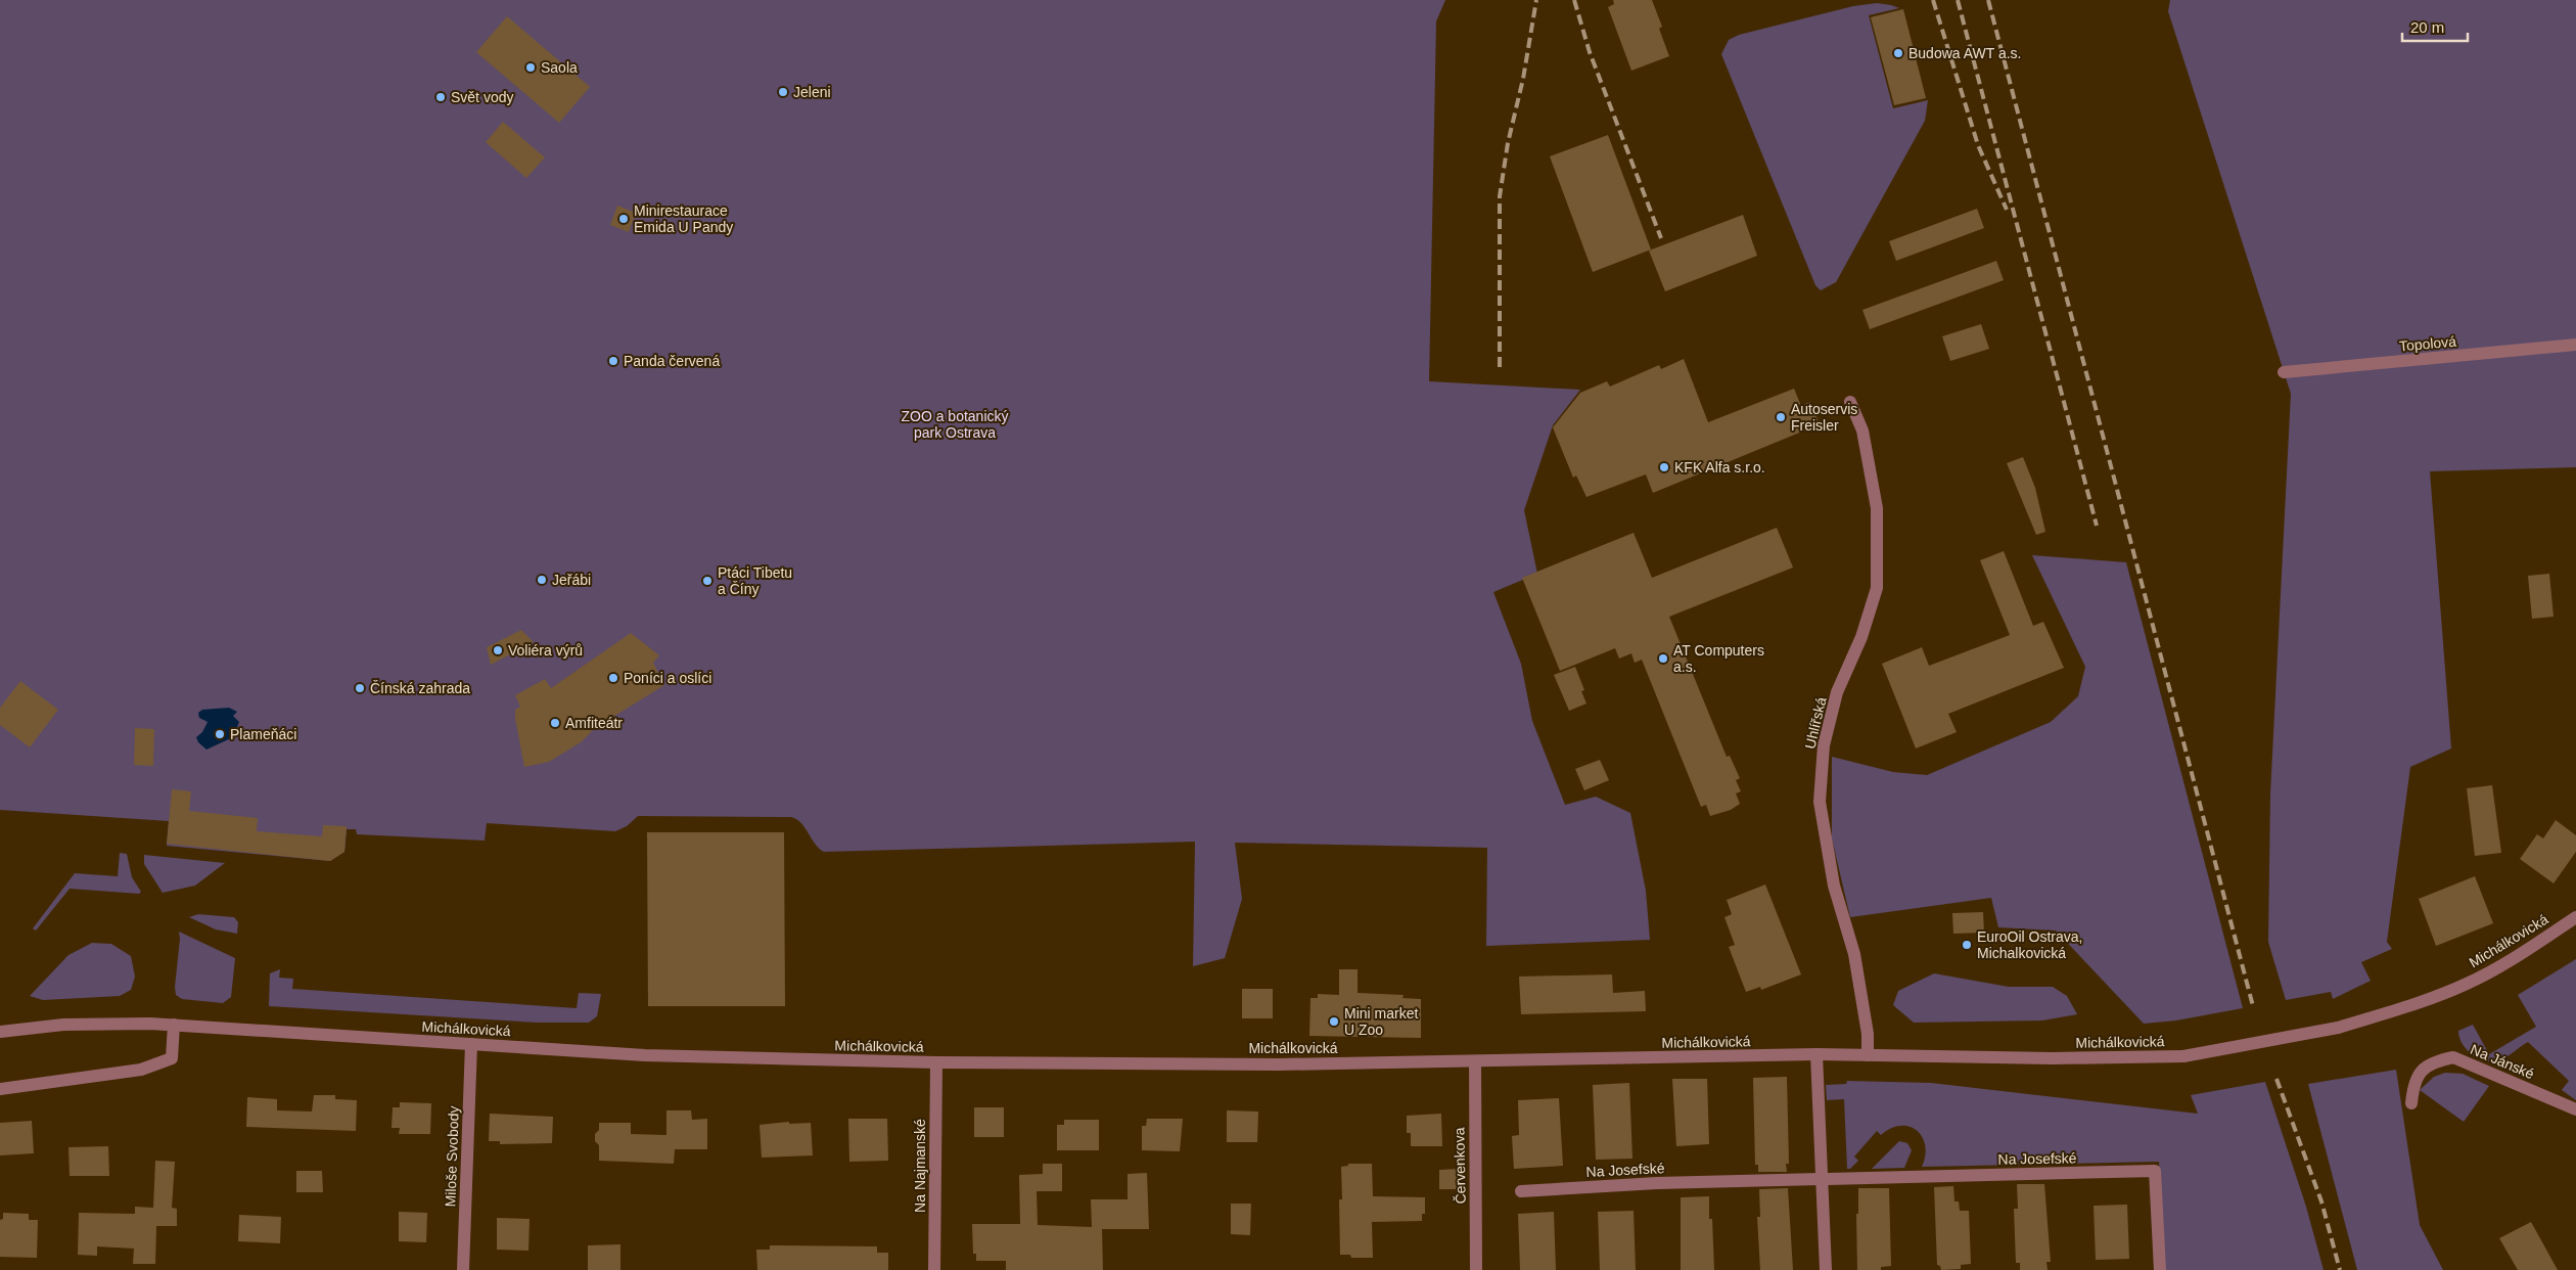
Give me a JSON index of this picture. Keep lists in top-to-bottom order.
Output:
{
  "streets": {
    "street": [
      "Topolová",
      "Uhlířská",
      "Michálkovická",
      "Na Jánské",
      "Miloše Svobody",
      "Na Josefské",
      "Na Najmanské",
      "Červenkova"
    ]
  },
  "crossings": [
    ["Uhlířská", "Michálkovická"],
    ["Michálkovická", "Miloše Svobody"],
    ["Michálkovická", "Na Najmanské"],
    ["Michálkovická", "Červenkova"]
  ],
  "parks": ["ZOO a botanický park Ostrava"],
  "places": [
    "Budowa AWT a.s.",
    "Saola",
    "Jeleni",
    "Svět vody",
    "Minirestaurace Emida U Pandy",
    "Panda červená",
    "Autoservis Freisler",
    "KFK Alfa s.r.o.",
    "Jeřábi",
    "Ptáci Tibetu a Číny",
    "Voliéra výrů",
    "AT Computers a.s.",
    "Poníci a oslíci",
    "Čínská zahrada",
    "Amfiteátr",
    "Plameňáci",
    "EuroOil Ostrava, Michalkovická",
    "Mini market U Zoo"
  ],
  "scale_bar": "20 m"
}
